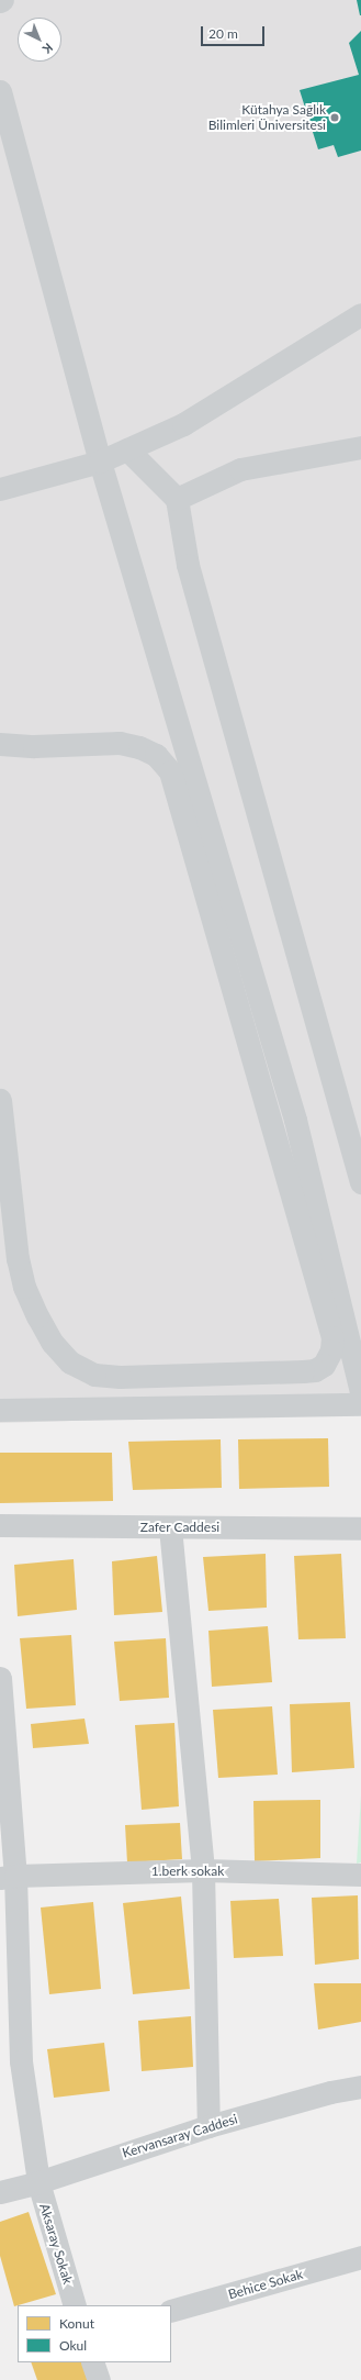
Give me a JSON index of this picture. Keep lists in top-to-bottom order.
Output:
{
  "streets": {
    "street": [
      "Zafer Caddesi",
      "1.berk sokak",
      "Kervansaray Caddesi",
      "Aksaray Sokak",
      "Behice Sokak"
    ]
  },
  "crossings": [
    ["1.berk sokak", "Aksaray Sokak"],
    ["Kervansaray Caddesi", "Aksaray Sokak"]
  ],
  "places": ["Kütahya Sağlık Bilimleri Üniversitesi"],
  "legend": ["Konut", "Okul"],
  "scale_bar": "20 m",
  "north": "bottom right"
}
